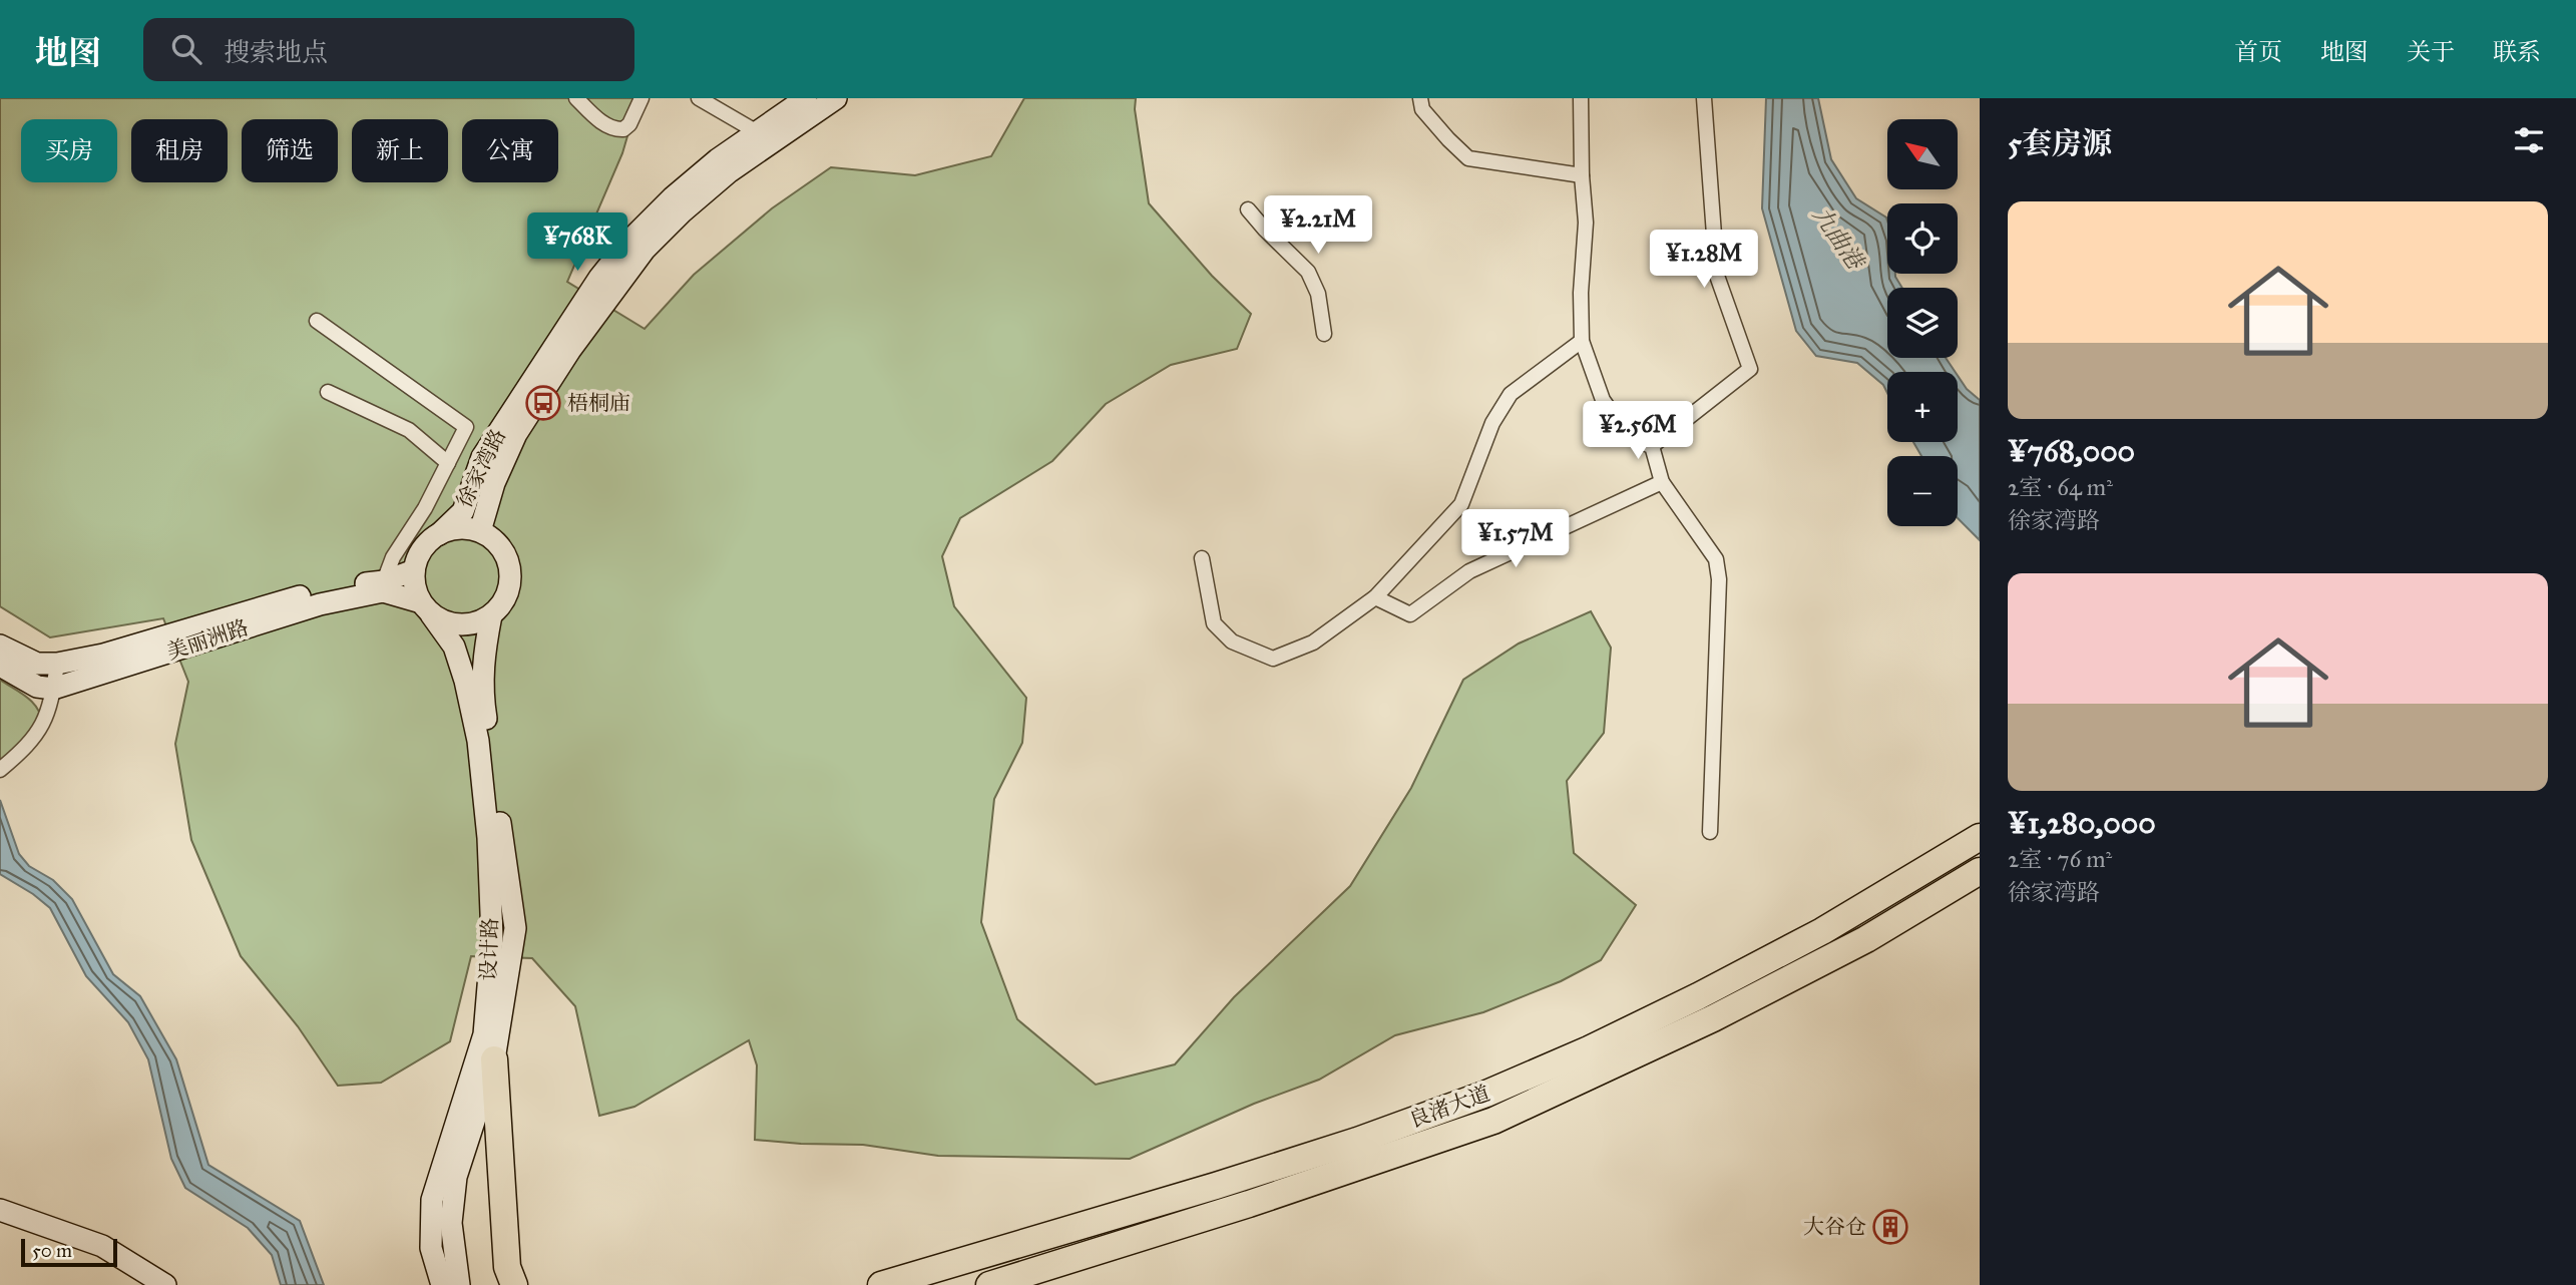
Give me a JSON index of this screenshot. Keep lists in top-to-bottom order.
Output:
{
  "streets": {
    "highway": ["良渚大道"],
    "street": ["徐家湾路", "美丽洲路", "设计路"]
  },
  "crossings": [
    ["徐家湾路", "美丽洲路"],
    ["徐家湾路", "设计路"],
    ["美丽洲路", "设计路"]
  ],
  "water": ["九曲港"],
  "places": {
    "bus stop": ["梧桐庙"],
    "building": ["大谷仓"]
  },
  "scale_bar": "50 m",
  "north": "top left",
  "page": {
    "header": "地图",
    "search": "搜索地点",
    "nav": [
      "首页",
      "地图",
      "关于",
      "联系"
    ],
    "heading": "5套房源",
    "map_buttons": ["+", "−"],
    "chip": [
      "买房",
      "租房",
      "筛选",
      "新上",
      "公寓"
    ],
    "list": [
      {
        "name": "¥768,000",
        "note": "2室 · 64 m² · 徐家湾路"
      },
      {
        "name": "¥1,280,000",
        "note": "2室 · 76 m² · 徐家湾路"
      }
    ],
    "price": [
      "¥2.21M",
      "¥768K",
      "¥1.28M",
      "¥2.56M",
      "¥1.57M"
    ],
    "scale": "50 m"
  }
}
